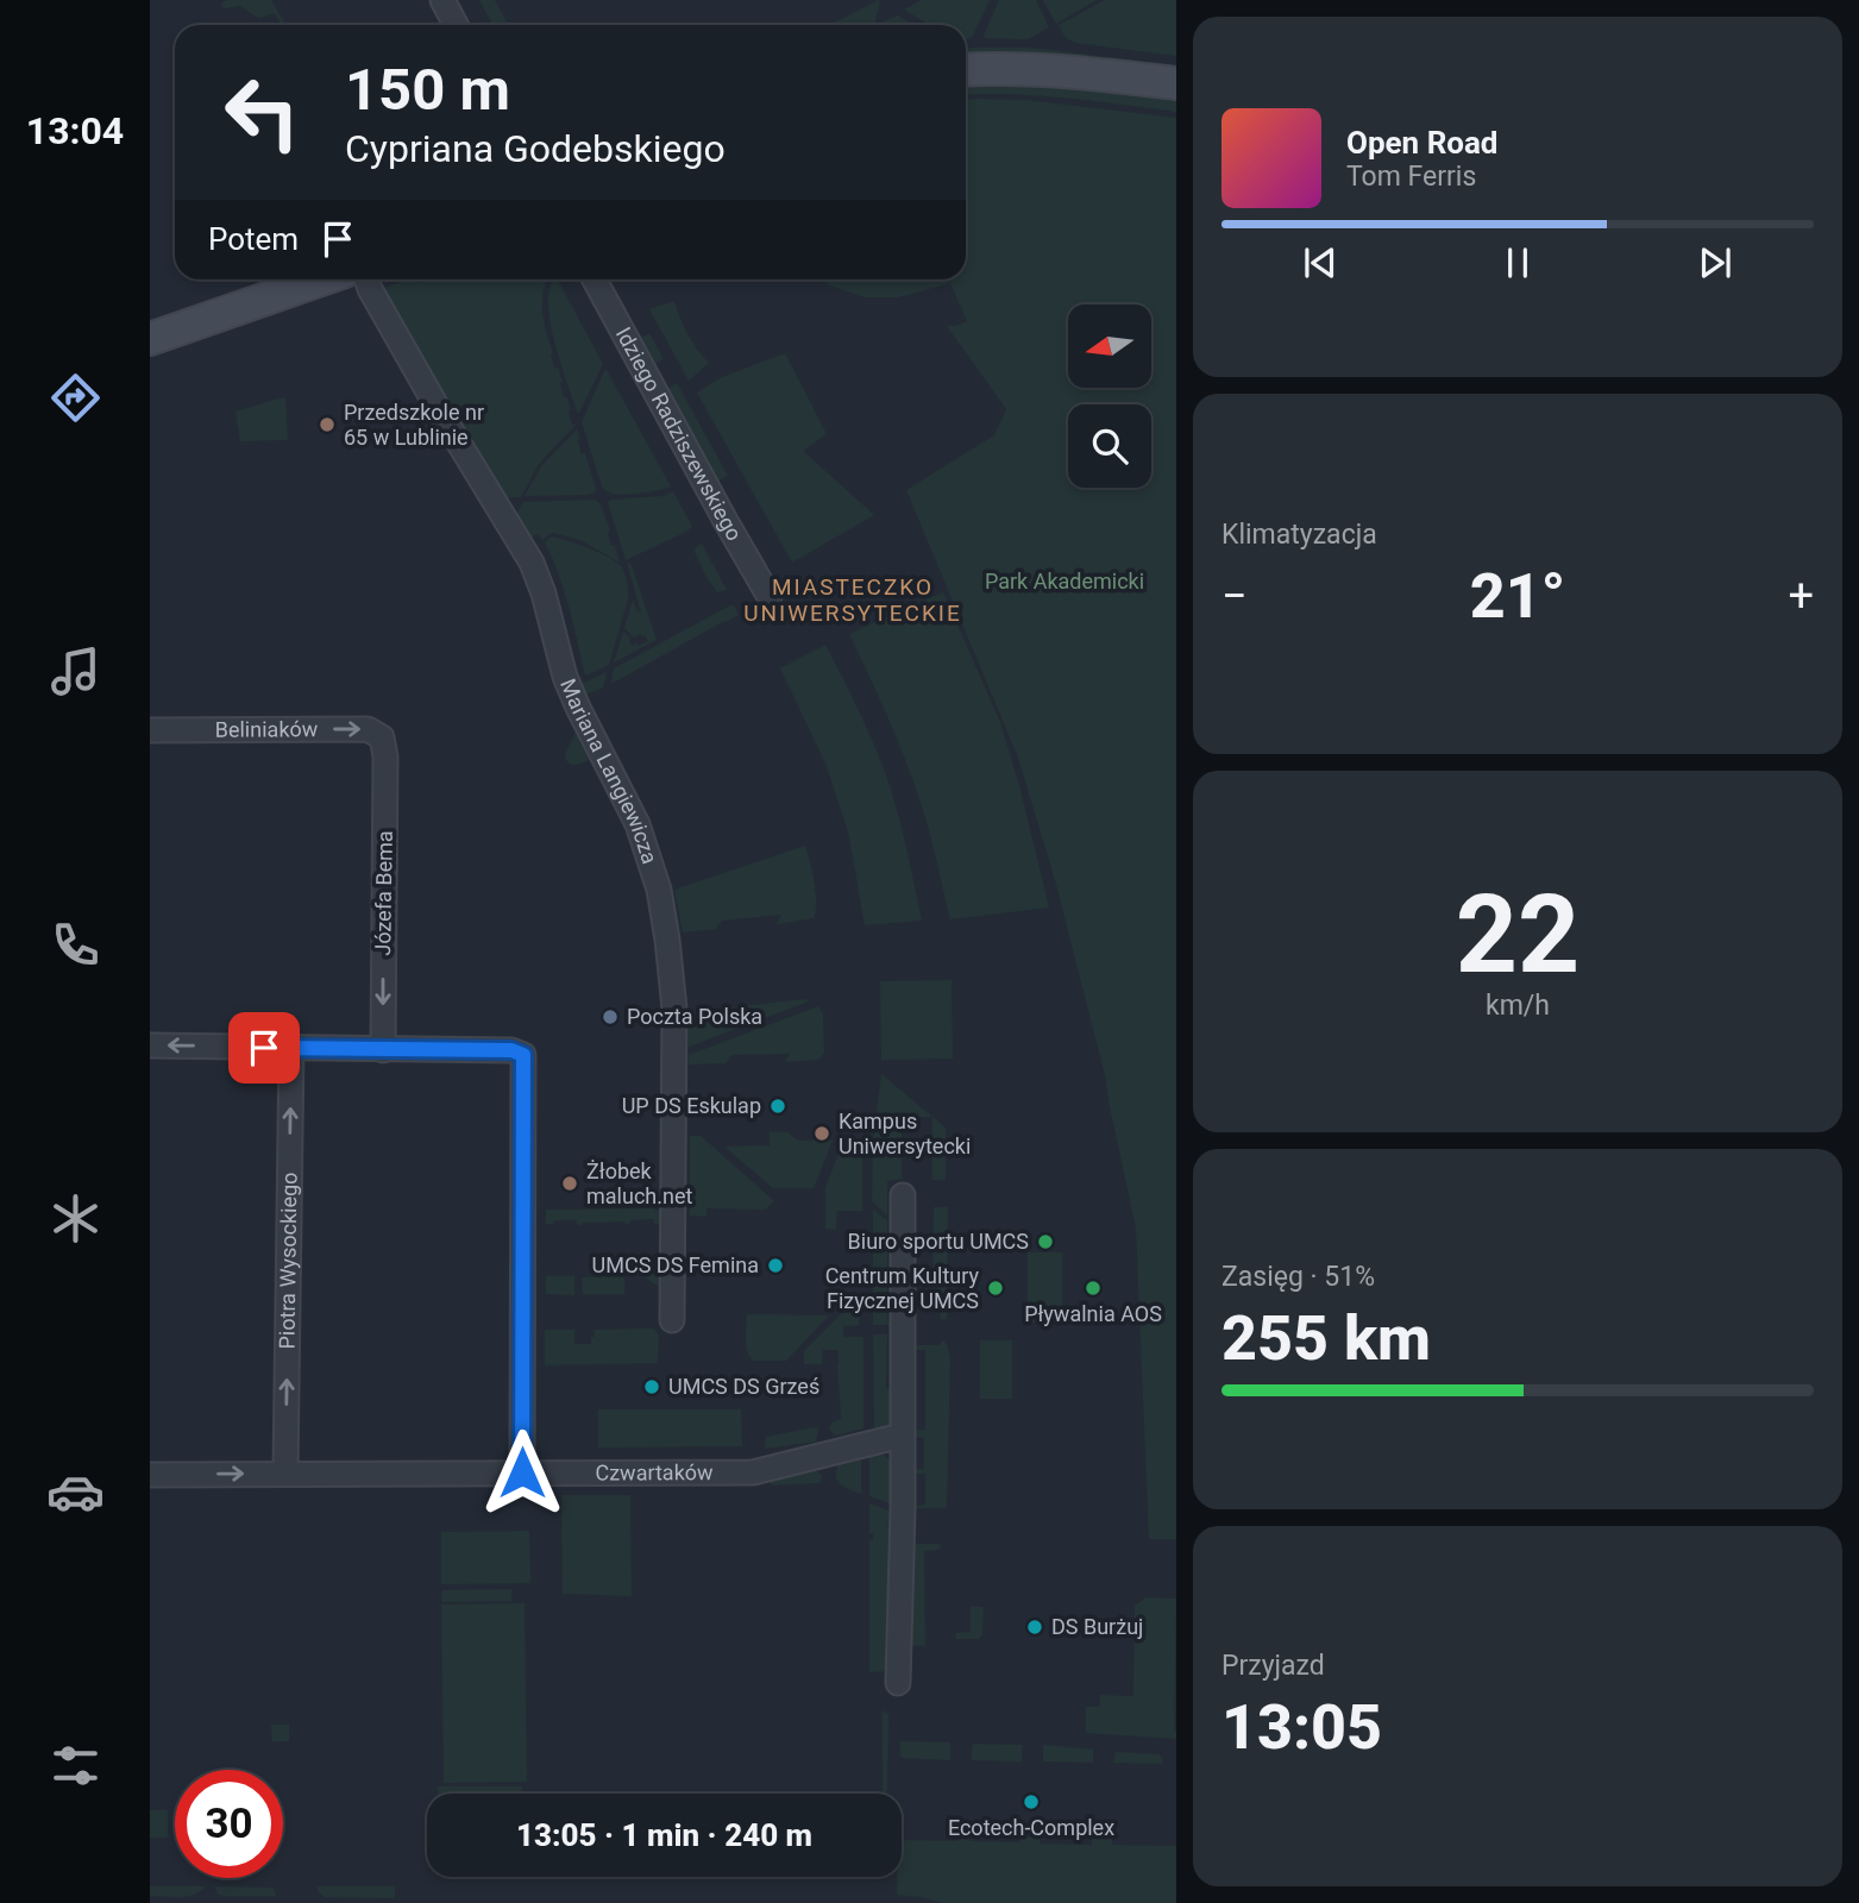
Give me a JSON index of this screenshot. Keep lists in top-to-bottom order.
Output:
{
  "streets": {
    "street": [
      "Idziego Radziszewskiego",
      "Beliniaków",
      "Mariana Langiewicza",
      "Józefa Bema",
      "Piotra Wysockiego",
      "Czwartaków"
    ]
  },
  "crossings": [
    ["Beliniaków", "Józefa Bema"],
    ["Piotra Wysockiego", "Czwartaków"]
  ],
  "one_way": ["Beliniaków", "Józefa Bema", "Piotra Wysockiego"],
  "districts": ["MIASTECZKO UNIWERSYTECKIE"],
  "parks": ["Park Akademicki"],
  "places": [
    "Przedszkole nr 65 w Lublinie",
    "Poczta Polska",
    "UP DS Eskulap",
    "Kampus Uniwersytecki",
    "Żłobek maluch.net",
    "Biuro sportu UMCS",
    "UMCS DS Femina",
    "Centrum Kultury Fizycznej UMCS",
    "Pływalnia AOS",
    "UMCS DS Grześ",
    "DS Burżuj",
    "Ecotech-Complex"
  ],
  "north": "left",
  "page": {
    "tabs": "13:04",
    "turn": ["150 m", "Cypriana Godebskiego"],
    "song": ["Open Road", "Tom Ferris"],
    "then": "Potem",
    "tile": [
      "Klimatyzacja",
      ["22", "km/h"],
      ["Zasięg · 51%", "255 km"],
      ["Przyjazd", "13:05"]
    ],
    "heat": ["−", "21°", "+"],
    "limit": "30",
    "trip": "13:05 · 1 min · 240 m"
  }
}
